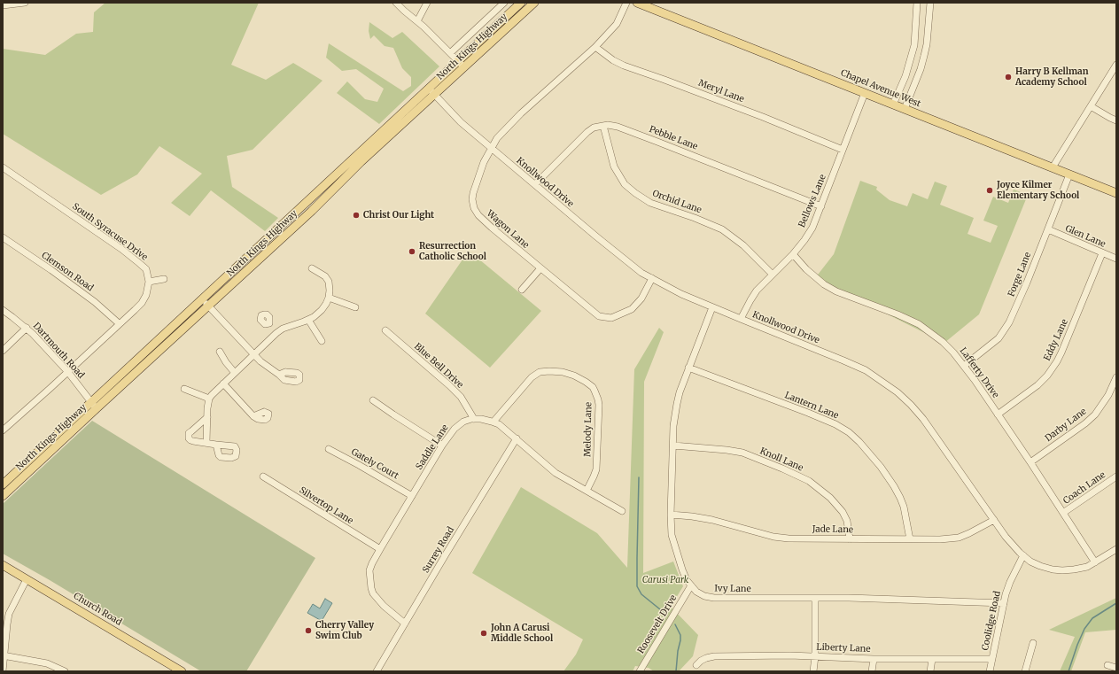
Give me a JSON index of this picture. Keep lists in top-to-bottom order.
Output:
{
  "streets": {
    "main road": ["North Kings Highway", "Chapel Avenue West", "Church Road"],
    "street": [
      "Meryl Lane",
      "Pebble Lane",
      "Knollwood Drive",
      "Bellows Lane",
      "Orchid Lane",
      "Wagon Lane",
      "South Syracuse Drive",
      "Glen Lane",
      "Clemson Road",
      "Forge Lane",
      "Eddy Lane",
      "Dartmouth Road",
      "Blue Bell Drive",
      "Lafferty Drive",
      "Lantern Lane",
      "Darby Lane",
      "Melody Lane",
      "Saddle Lane",
      "Knoll Lane",
      "Gately Court",
      "Coach Lane",
      "Silvertop Lane",
      "Jade Lane",
      "Surrey Road",
      "Ivy Lane",
      "Coolidge Road",
      "Roosevelt Drive",
      "Liberty Lane"
    ]
  },
  "crossings": [
    ["North Kings Highway", "Knollwood Drive"],
    ["North Kings Highway", "Dartmouth Road"],
    ["Chapel Avenue West", "Bellows Lane"],
    ["Chapel Avenue West", "Forge Lane"],
    ["Meryl Lane", "Bellows Lane"],
    ["Meryl Lane", "Wagon Lane"],
    ["Pebble Lane", "Knollwood Drive"],
    ["Pebble Lane", "Bellows Lane"],
    ["Pebble Lane", "Orchid Lane"],
    ["Knollwood Drive", "Bellows Lane"],
    ["Knollwood Drive", "Wagon Lane"],
    ["Knollwood Drive", "Lafferty Drive"],
    ["Knollwood Drive", "Jade Lane"],
    ["Knollwood Drive", "Ivy Lane"],
    ["Knollwood Drive", "Coolidge Road"],
    ["Bellows Lane", "Orchid Lane"],
    ["Bellows Lane", "Lafferty Drive"],
    ["Glen Lane", "Forge Lane"],
    ["Glen Lane", "Eddy Lane"],
    ["Forge Lane", "Lafferty Drive"],
    ["Eddy Lane", "Lafferty Drive"],
    ["Blue Bell Drive", "Saddle Lane"],
    ["Lafferty Drive", "Darby Lane"],
    ["Lafferty Drive", "Coach Lane"],
    ["Lantern Lane", "Jade Lane"],
    ["Lantern Lane", "Ivy Lane"],
    ["Melody Lane", "Saddle Lane"],
    ["Saddle Lane", "Gately Court"],
    ["Saddle Lane", "Silvertop Lane"],
    ["Saddle Lane", "Surrey Road"],
    ["Knoll Lane", "Jade Lane"],
    ["Knoll Lane", "Ivy Lane"],
    ["Jade Lane", "Ivy Lane"],
    ["Ivy Lane", "Coolidge Road"],
    ["Ivy Lane", "Roosevelt Drive"],
    ["Coolidge Road", "Liberty Lane"]
  ],
  "parks": ["Carusi Park"],
  "places": [
    "Harry B Kellman Academy School",
    "Joyce Kilmer Elementary School",
    "Christ Our Light",
    "Resurrection Catholic School",
    "Cherry Valley Swim Club",
    "John A Carusi Middle School"
  ]
}
